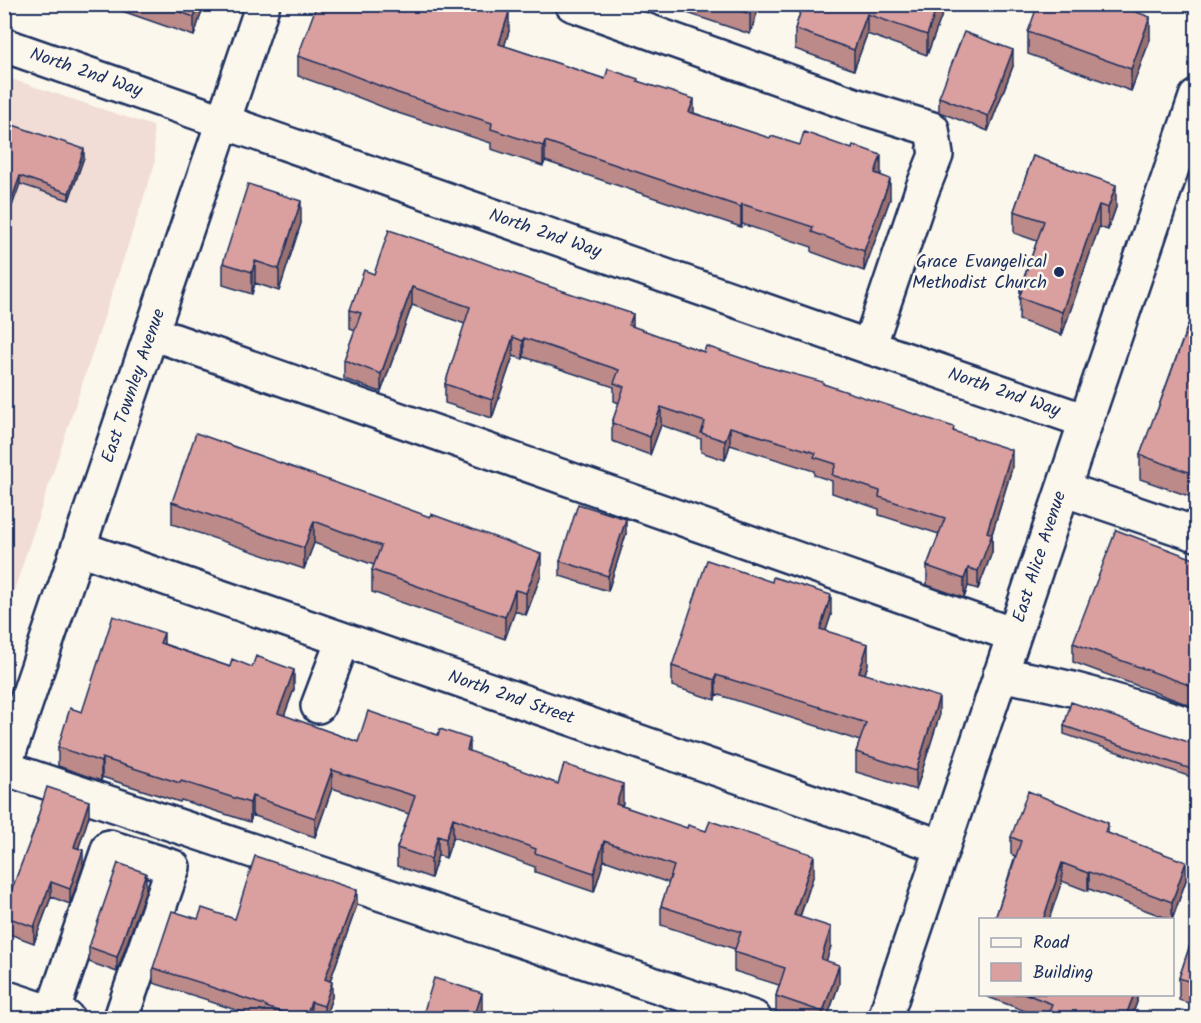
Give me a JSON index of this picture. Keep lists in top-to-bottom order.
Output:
{
  "streets": {
    "street": [
      "North 2nd Way",
      "East Townley Avenue",
      "East Alice Avenue",
      "North 2nd Street"
    ]
  },
  "crossings": [
    ["North 2nd Way", "East Townley Avenue"],
    ["North 2nd Way", "East Alice Avenue"],
    ["East Townley Avenue", "North 2nd Street"],
    ["East Alice Avenue", "North 2nd Street"]
  ],
  "places": ["Grace Evangelical Methodist Church"],
  "legend": ["Road", "Building"]
}
